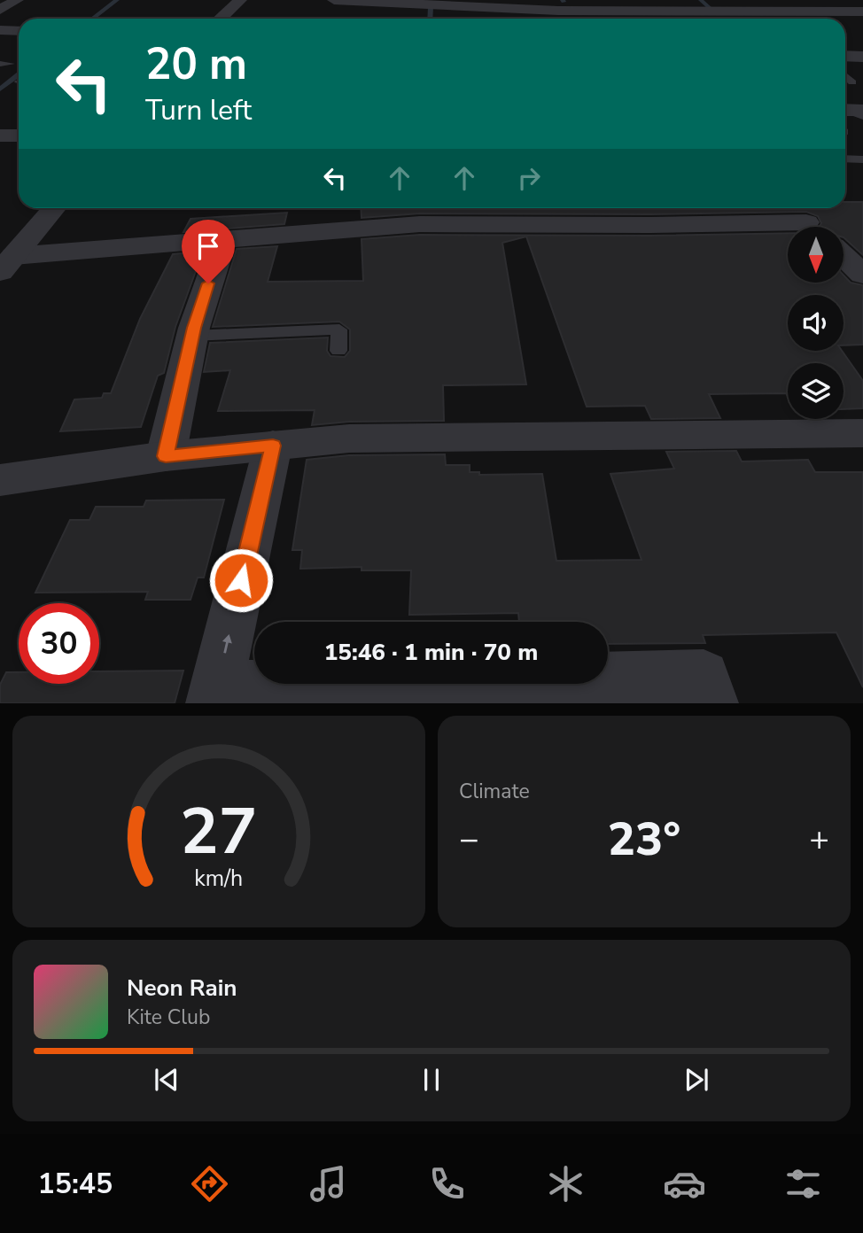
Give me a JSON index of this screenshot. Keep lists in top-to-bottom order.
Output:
{
  "north": "bottom",
  "page": {
    "turn": ["20 m", "Turn left"],
    "limit": "30",
    "trip": "15:46 · 1 min · 70 m",
    "tile": "Climate",
    "heat": ["−", "23°", "+"],
    "song": ["Neon Rain", "Kite Club"],
    "tabs": "15:45",
    "gauge": ["27", "km/h"]
  }
}
